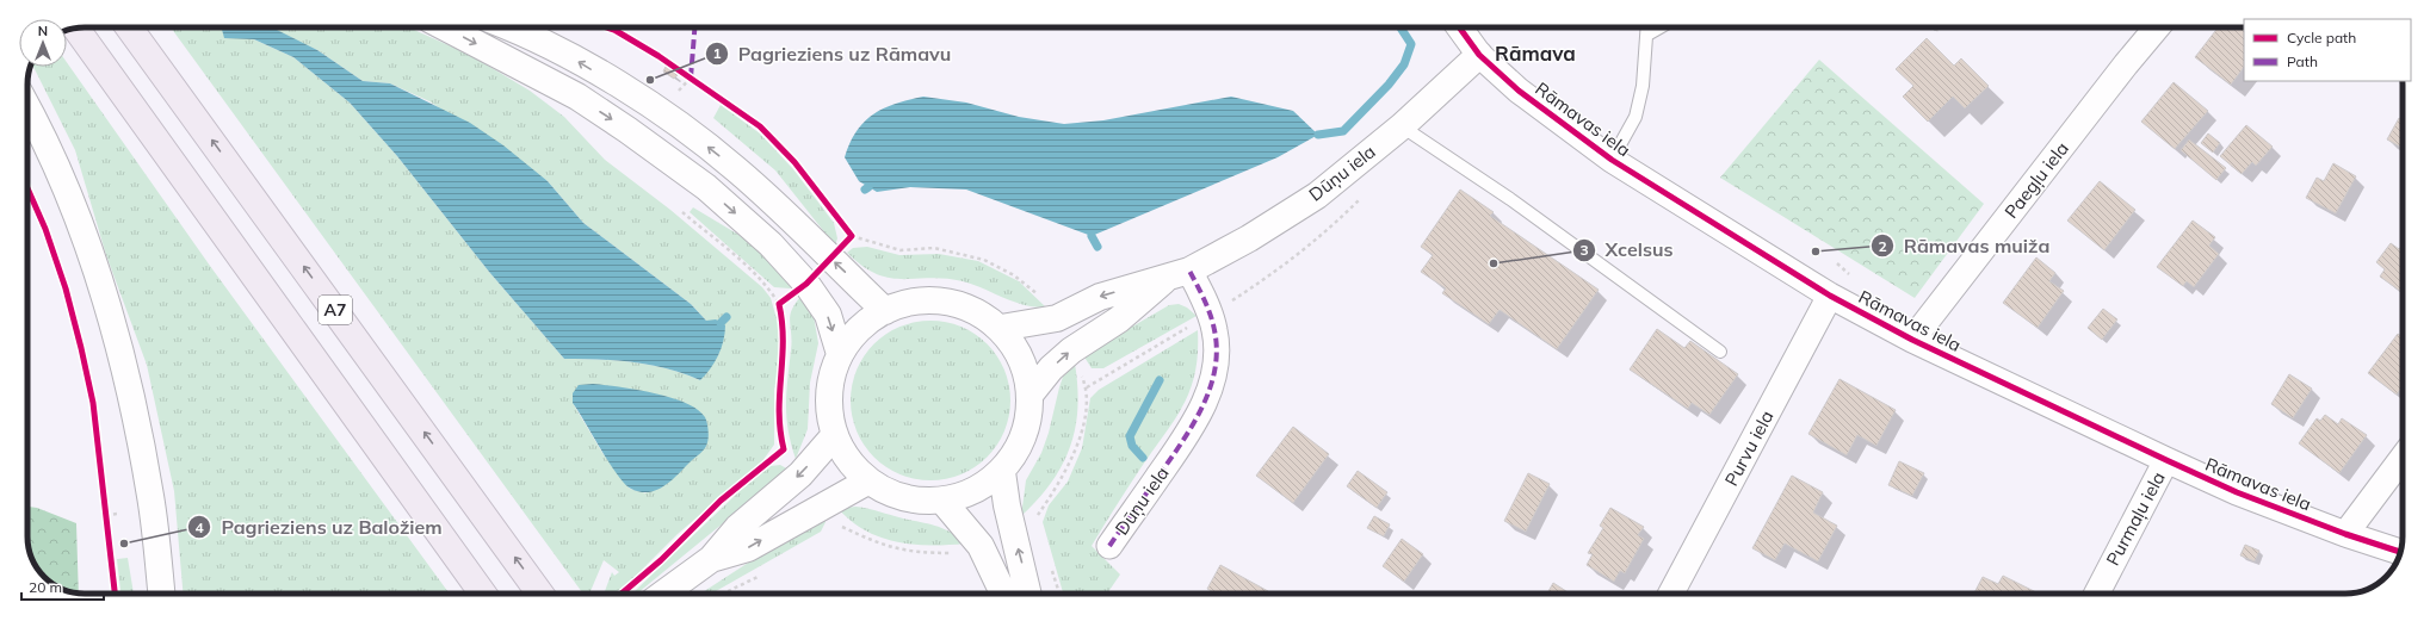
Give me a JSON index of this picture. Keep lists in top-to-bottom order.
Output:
{
  "streets": {
    "highway": ["A7"],
    "main road": ["Dūņu iela"],
    "street": [
      "Rāmavas iela",
      "Paegļu iela",
      "Purvu iela",
      "Purmaļu iela"
    ]
  },
  "crossings": [
    ["Rāmavas iela", "Dūņu iela"],
    ["Rāmavas iela", "Paegļu iela"],
    ["Rāmavas iela", "Purvu iela"],
    ["Rāmavas iela", "Purmaļu iela"]
  ],
  "districts": ["Rāmava"],
  "places": [
    "Pagrieziens uz Rāmavu",
    "Rāmavas muiža",
    "Xcelsus",
    "Pagrieziens uz Baložiem"
  ],
  "legend": ["Cycle path", "Path"],
  "scale_bar": "20 m",
  "north": "top"
}
